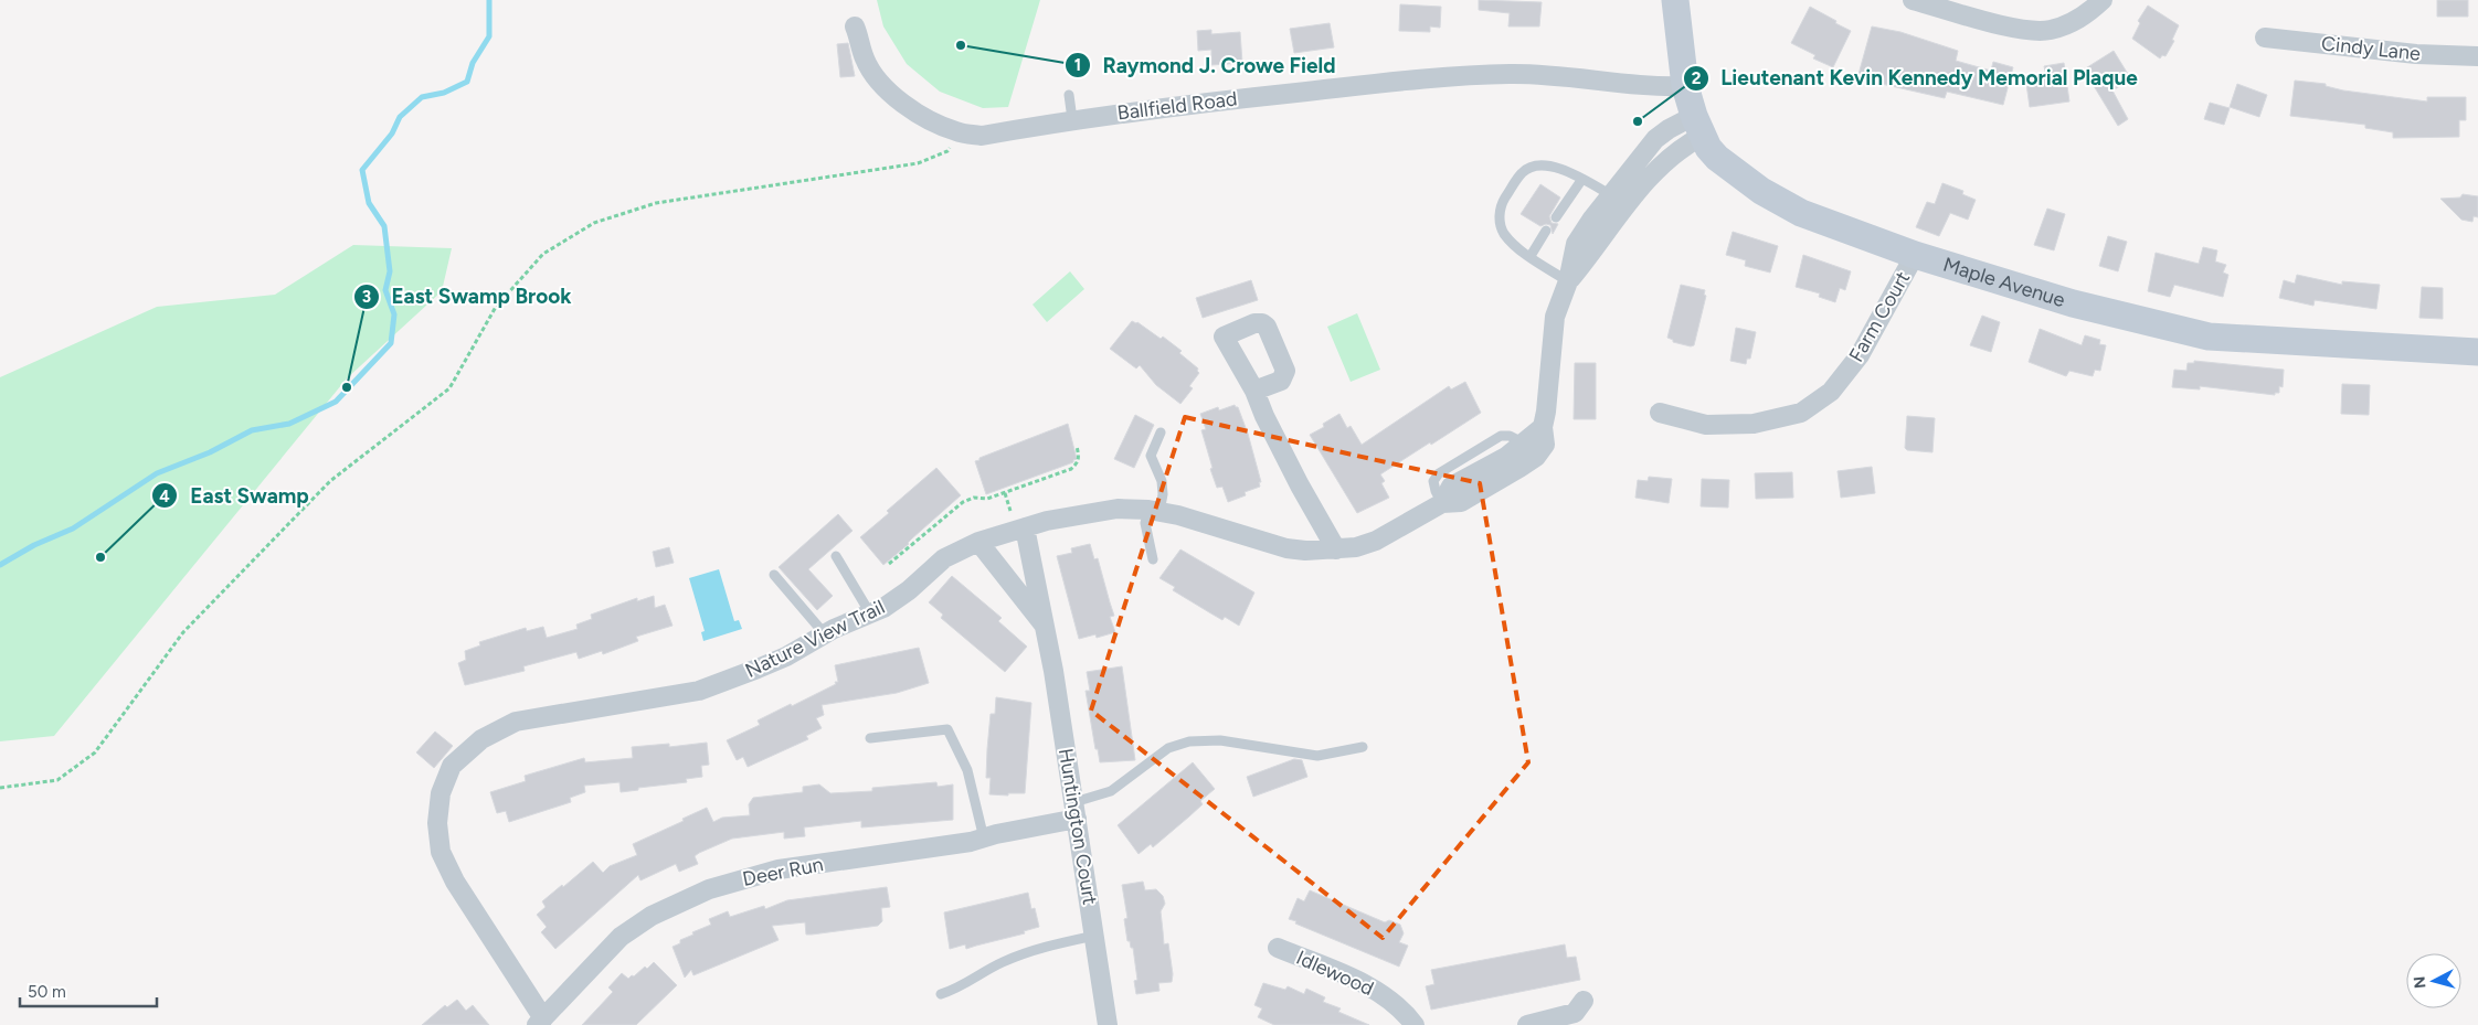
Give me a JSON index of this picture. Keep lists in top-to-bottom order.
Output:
{
  "streets": {
    "main road": ["Maple Avenue"],
    "street": [
      "Cindy Lane",
      "Ballfield Road",
      "Farm Court",
      "Nature View Trail",
      "Huntington Court",
      "Deer Run",
      "Idlewood"
    ]
  },
  "crossings": [
    ["Ballfield Road", "Maple Avenue"],
    ["Maple Avenue", "Farm Court"],
    ["Maple Avenue", "Nature View Trail"],
    ["Nature View Trail", "Huntington Court"],
    ["Nature View Trail", "Deer Run"],
    ["Huntington Court", "Deer Run"]
  ],
  "places": [
    "Raymond J. Crowe Field",
    "Lieutenant Kevin Kennedy Memorial Plaque",
    "East Swamp Brook",
    "East Swamp"
  ],
  "scale_bar": "50 m",
  "north": "left"
}
